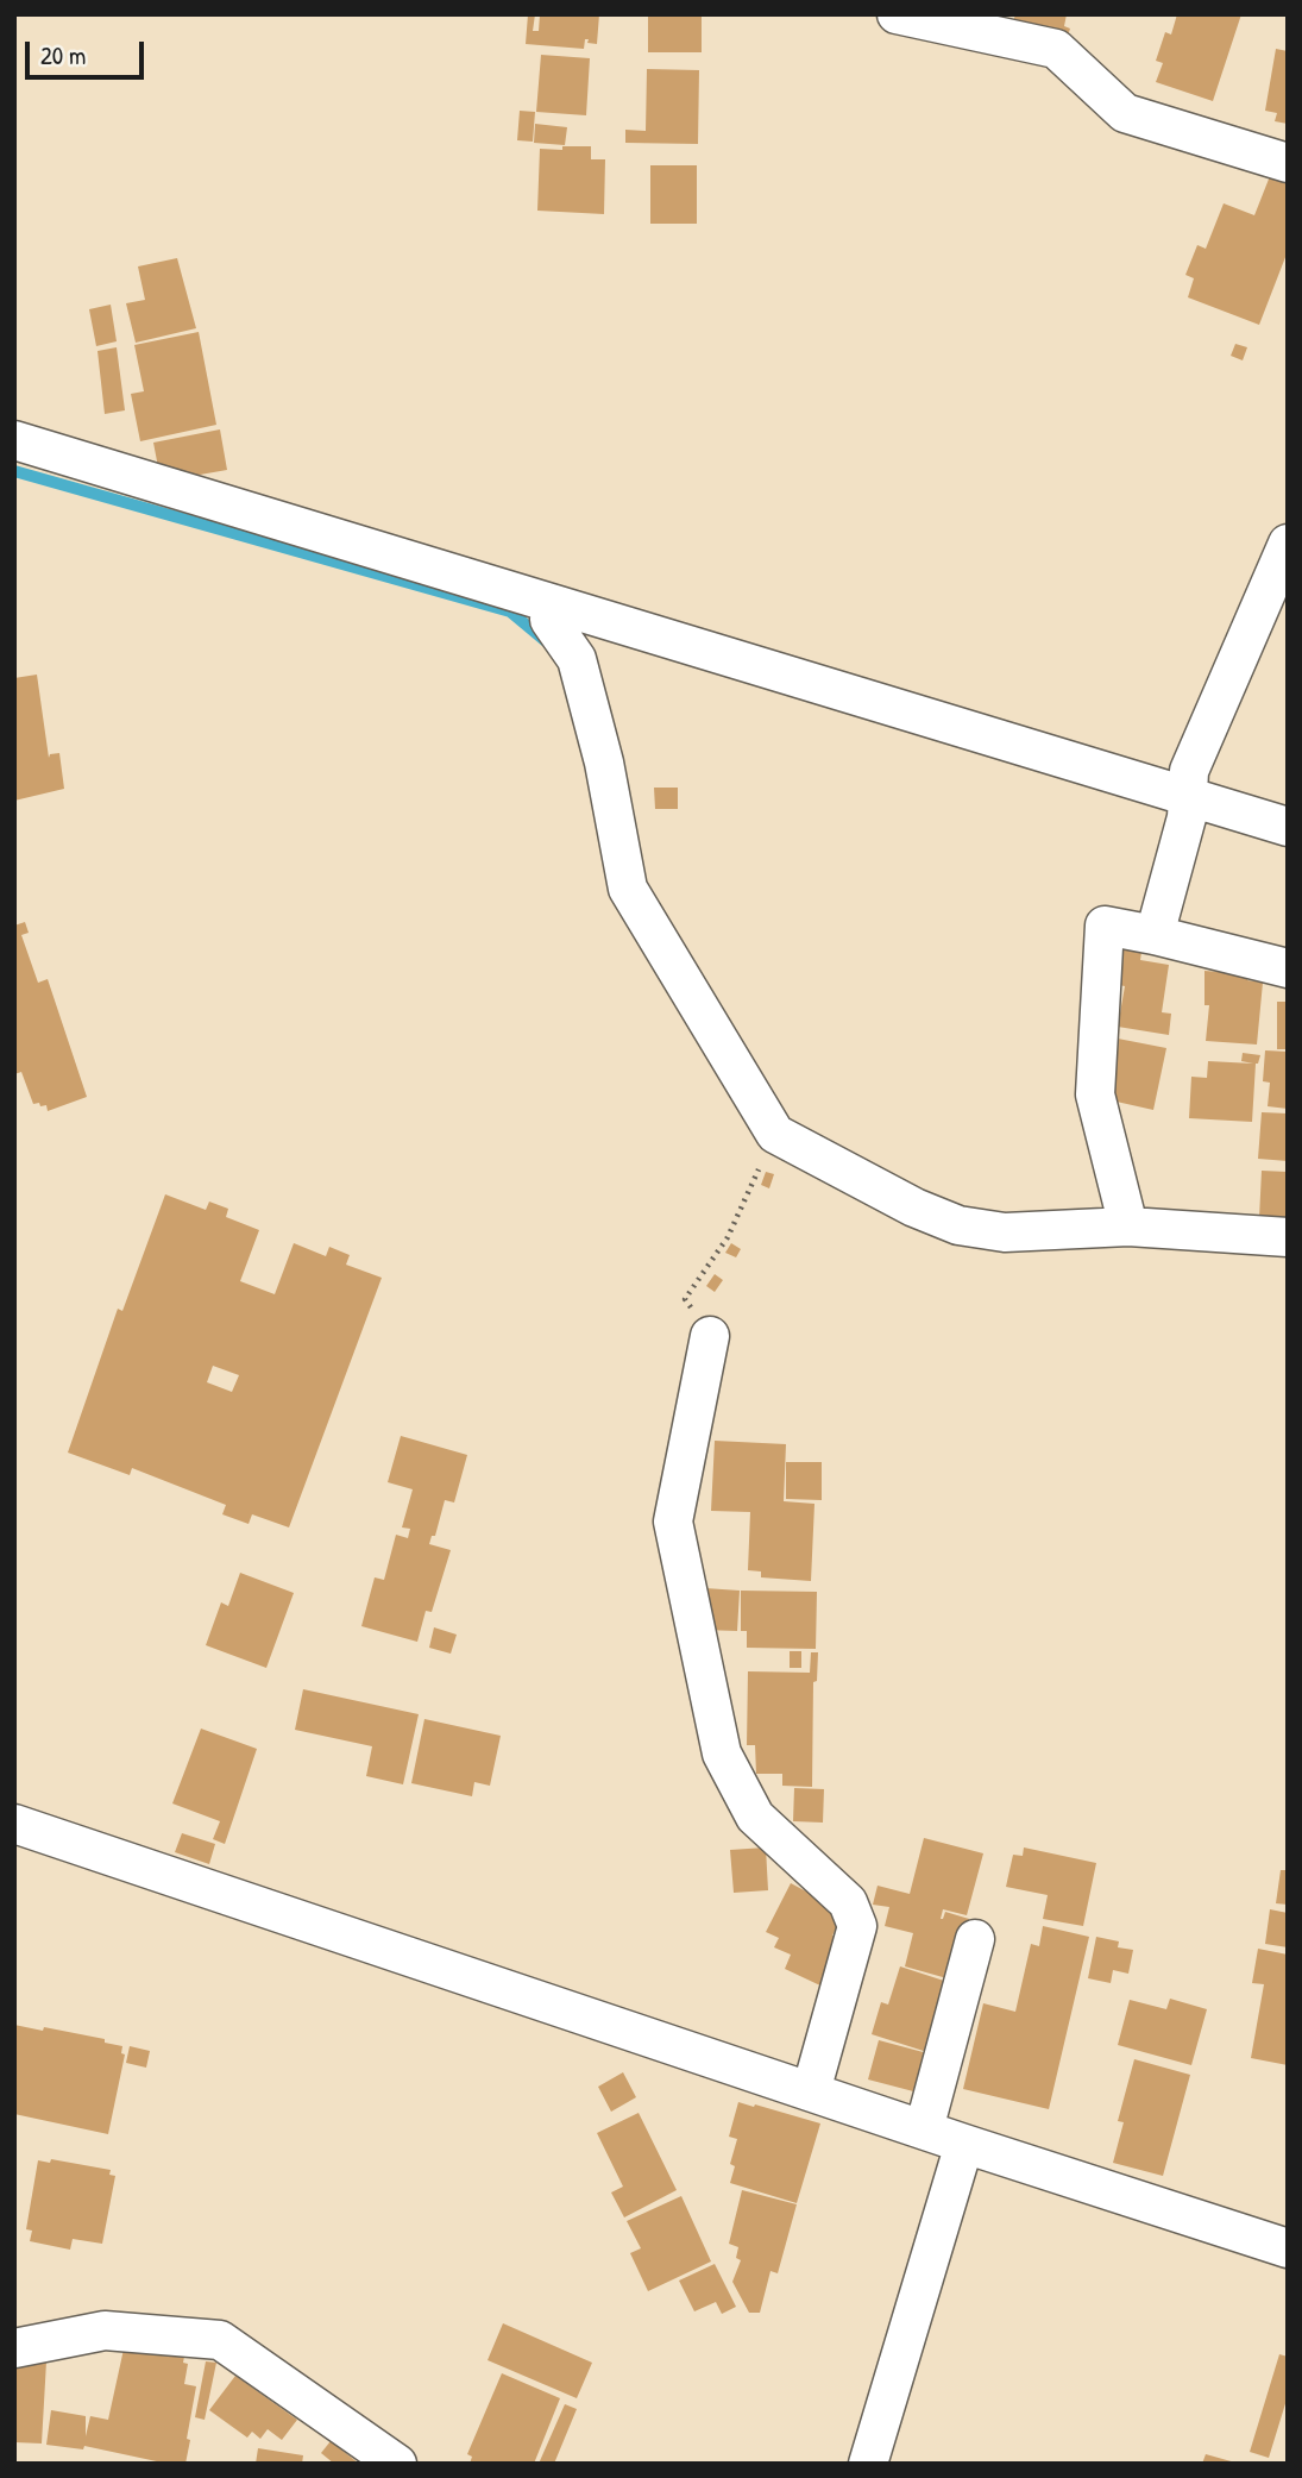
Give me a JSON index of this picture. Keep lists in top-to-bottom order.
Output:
{
  "scale_bar": "20 m"
}
